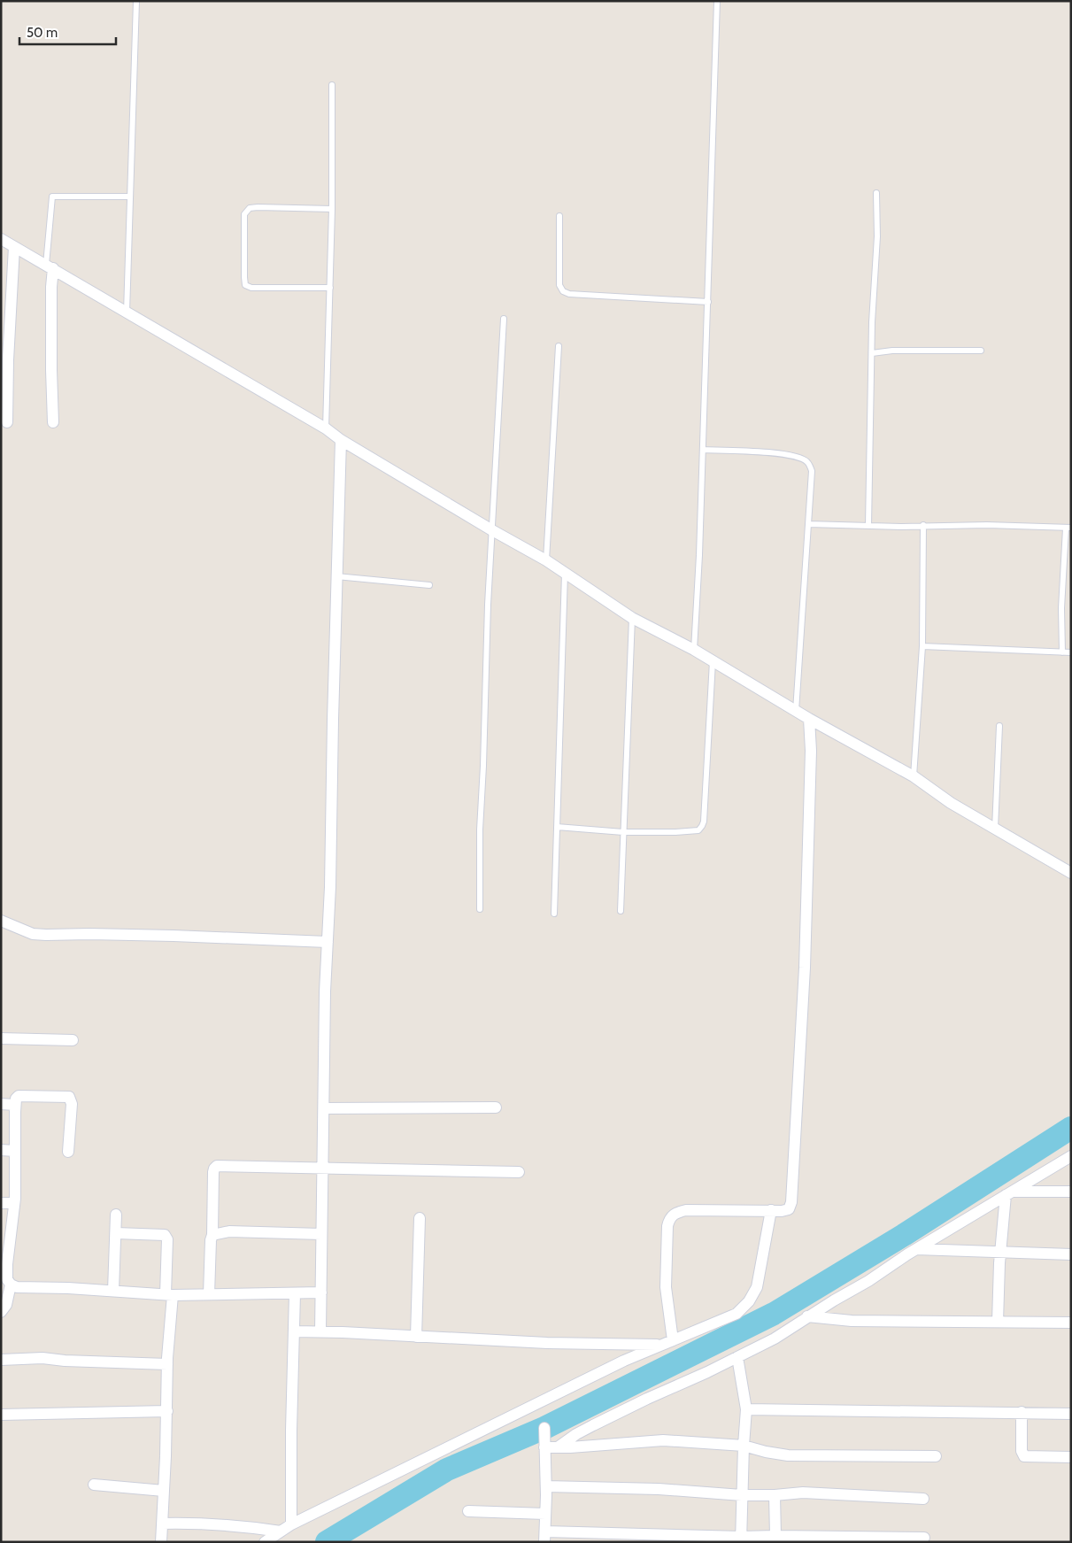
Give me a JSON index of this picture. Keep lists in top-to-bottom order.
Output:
{
  "scale_bar": "50 m"
}
